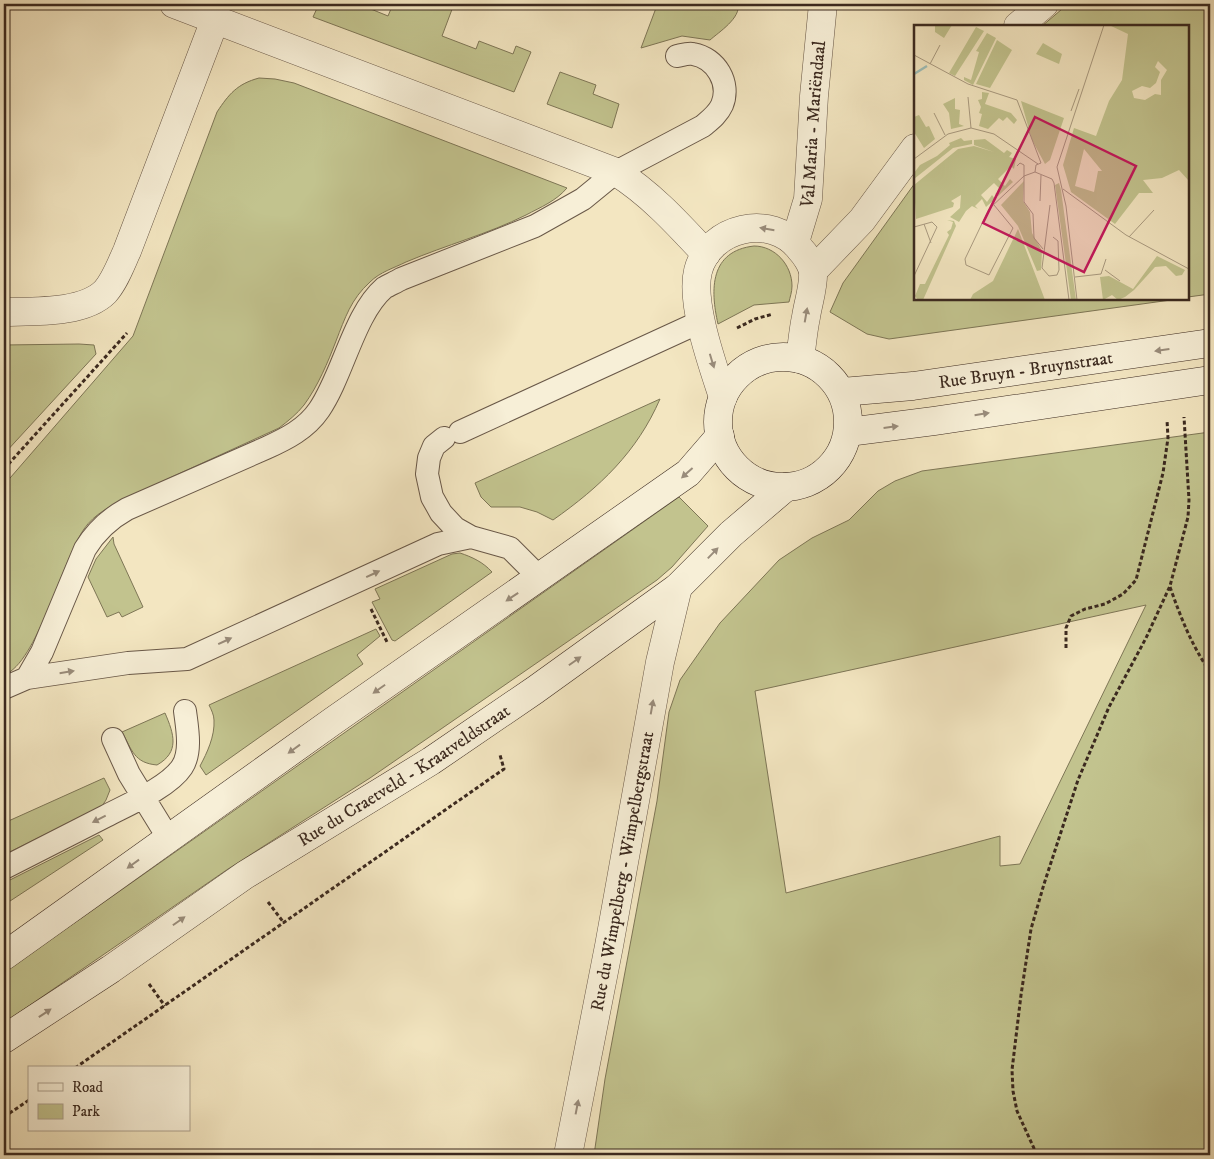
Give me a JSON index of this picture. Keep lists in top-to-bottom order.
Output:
{
  "streets": {
    "street": [
      "Val Maria - Mariëndaal",
      "Rue Bruyn - Bruynstraat",
      "Rue du Craetveld - Kraatveldstraat",
      "Rue du Wimpelberg - Wimpelbergstraat"
    ]
  },
  "crossings": [
    ["Rue Bruyn - Bruynstraat", "Rue du Craetveld - Kraatveldstraat"],
    ["Rue du Craetveld - Kraatveldstraat", "Rue du Wimpelberg - Wimpelbergstraat"]
  ],
  "one_way": ["Rue du Wimpelberg - Wimpelbergstraat"],
  "legend": ["Road", "Park"]
}
